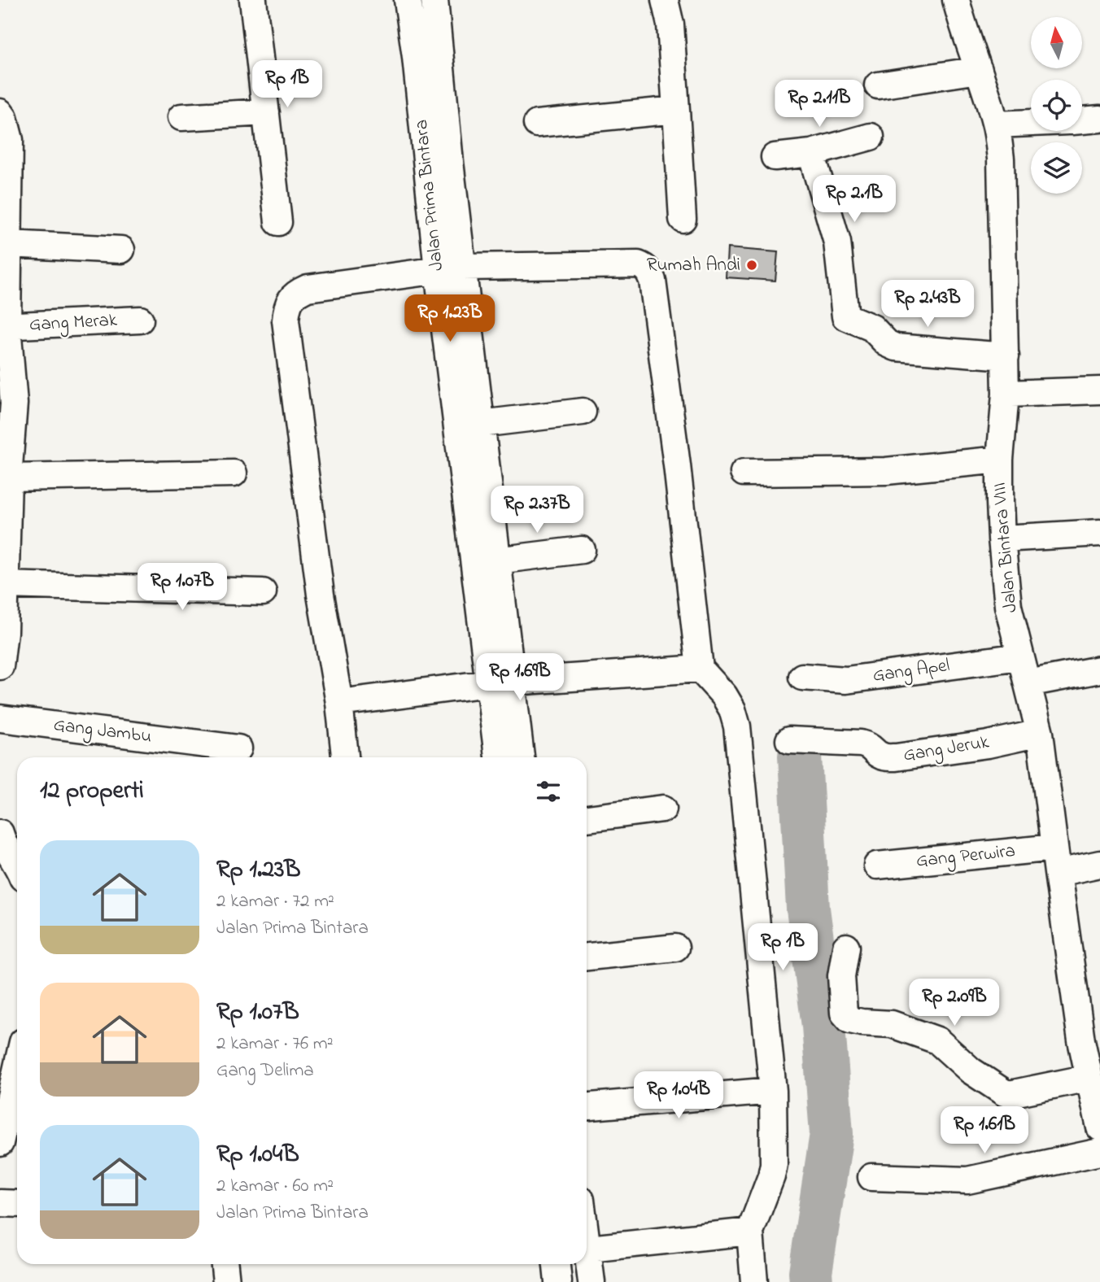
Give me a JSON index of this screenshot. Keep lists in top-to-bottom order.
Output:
{
  "streets": {
    "street": [
      "Jalan Prima Bintara",
      "Gang Merak",
      "Jalan Bintara VIII",
      "Gang Apel",
      "Gang Jambu",
      "Gang Jeruk",
      "Gang Perwira"
    ]
  },
  "crossings": [
    ["Jalan Bintara VIII", "Gang Apel"],
    ["Jalan Bintara VIII", "Gang Jeruk"],
    ["Jalan Bintara VIII", "Gang Perwira"]
  ],
  "places": ["Rumah Andi"],
  "north": "top",
  "page": {
    "price": [
      "Rp 1B",
      "Rp 2.11B",
      "Rp 2.1B",
      "Rp 2.43B",
      "Rp 1.23B",
      "Rp 2.37B",
      "Rp 1.07B",
      "Rp 1.69B",
      "Rp 1B",
      "Rp 2.09B",
      "Rp 1.04B",
      "Rp 1.61B"
    ],
    "heading": "12 properti",
    "list": [
      {
        "name": "Rp 1.23B",
        "note": "2 kamar · 72 m² · Jalan Prima Bintara"
      },
      {
        "name": "Rp 1.07B",
        "note": "2 kamar · 76 m² · Gang Delima"
      },
      {
        "name": "Rp 1.04B",
        "note": "2 kamar · 60 m² · Jalan Prima Bintara"
      }
    ]
  }
}
